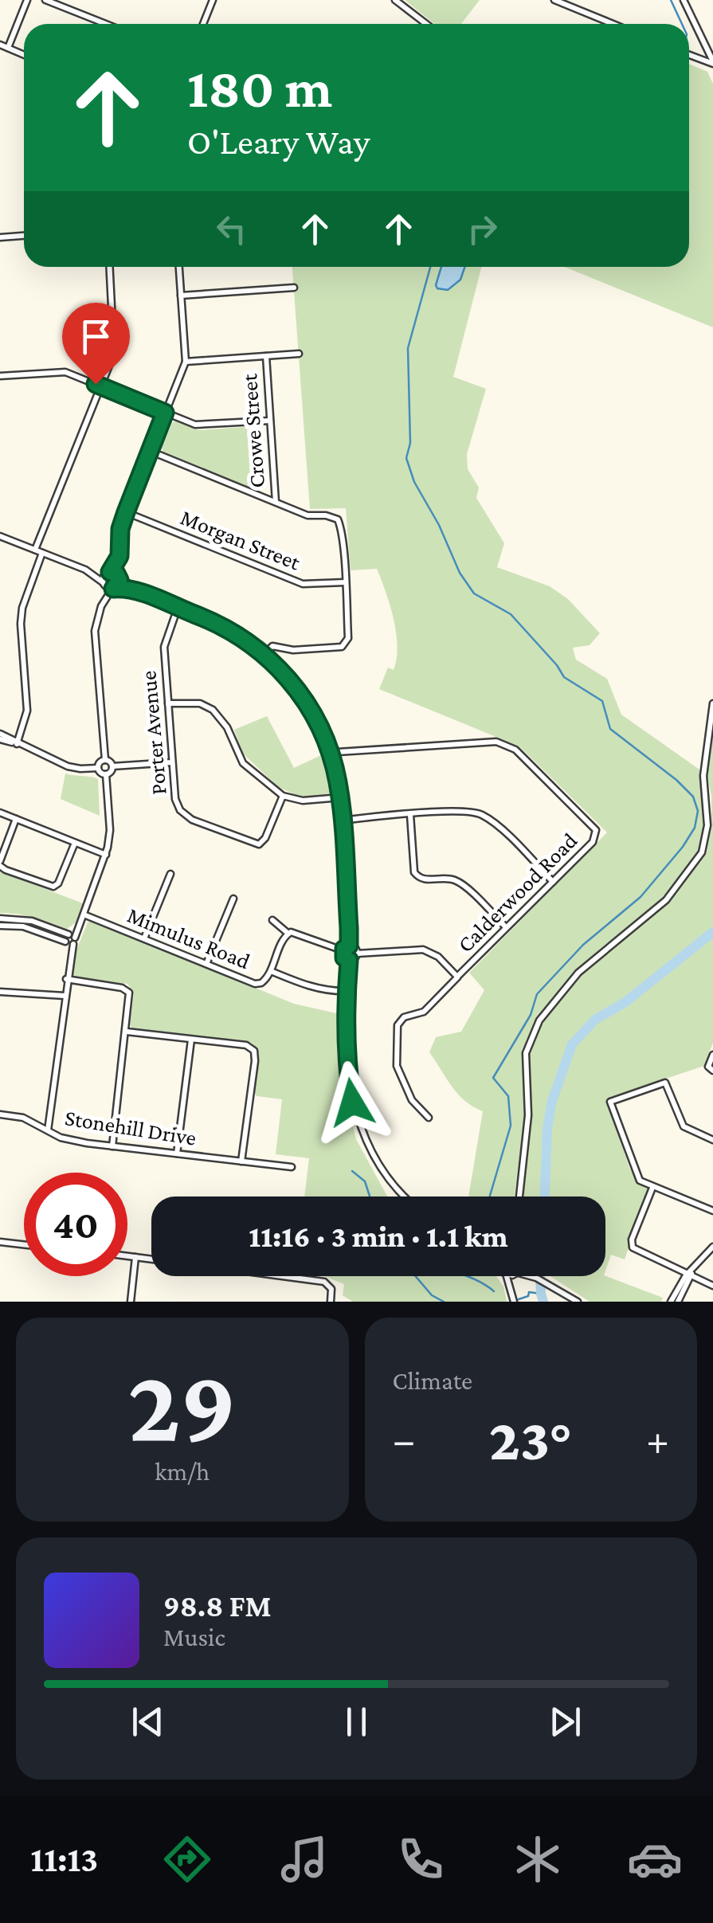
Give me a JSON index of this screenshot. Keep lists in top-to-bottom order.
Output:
{
  "streets": {
    "street": [
      "Crowe Street",
      "Morgan Street",
      "Porter Avenue",
      "Calderwood Road",
      "Mimulus Road",
      "Stonehill Drive"
    ]
  },
  "crossings": [
    ["Mimulus Road", "Stonehill Drive"]
  ],
  "page": {
    "turn": ["180 m", "O'Leary Way"],
    "limit": "40",
    "trip": "11:16 · 3 min · 1.1 km",
    "tile": [
      ["29", "km/h"],
      "Climate"
    ],
    "heat": ["−", "23°", "+"],
    "song": ["98.8 FM", "Music"],
    "tabs": "11:13"
  }
}
